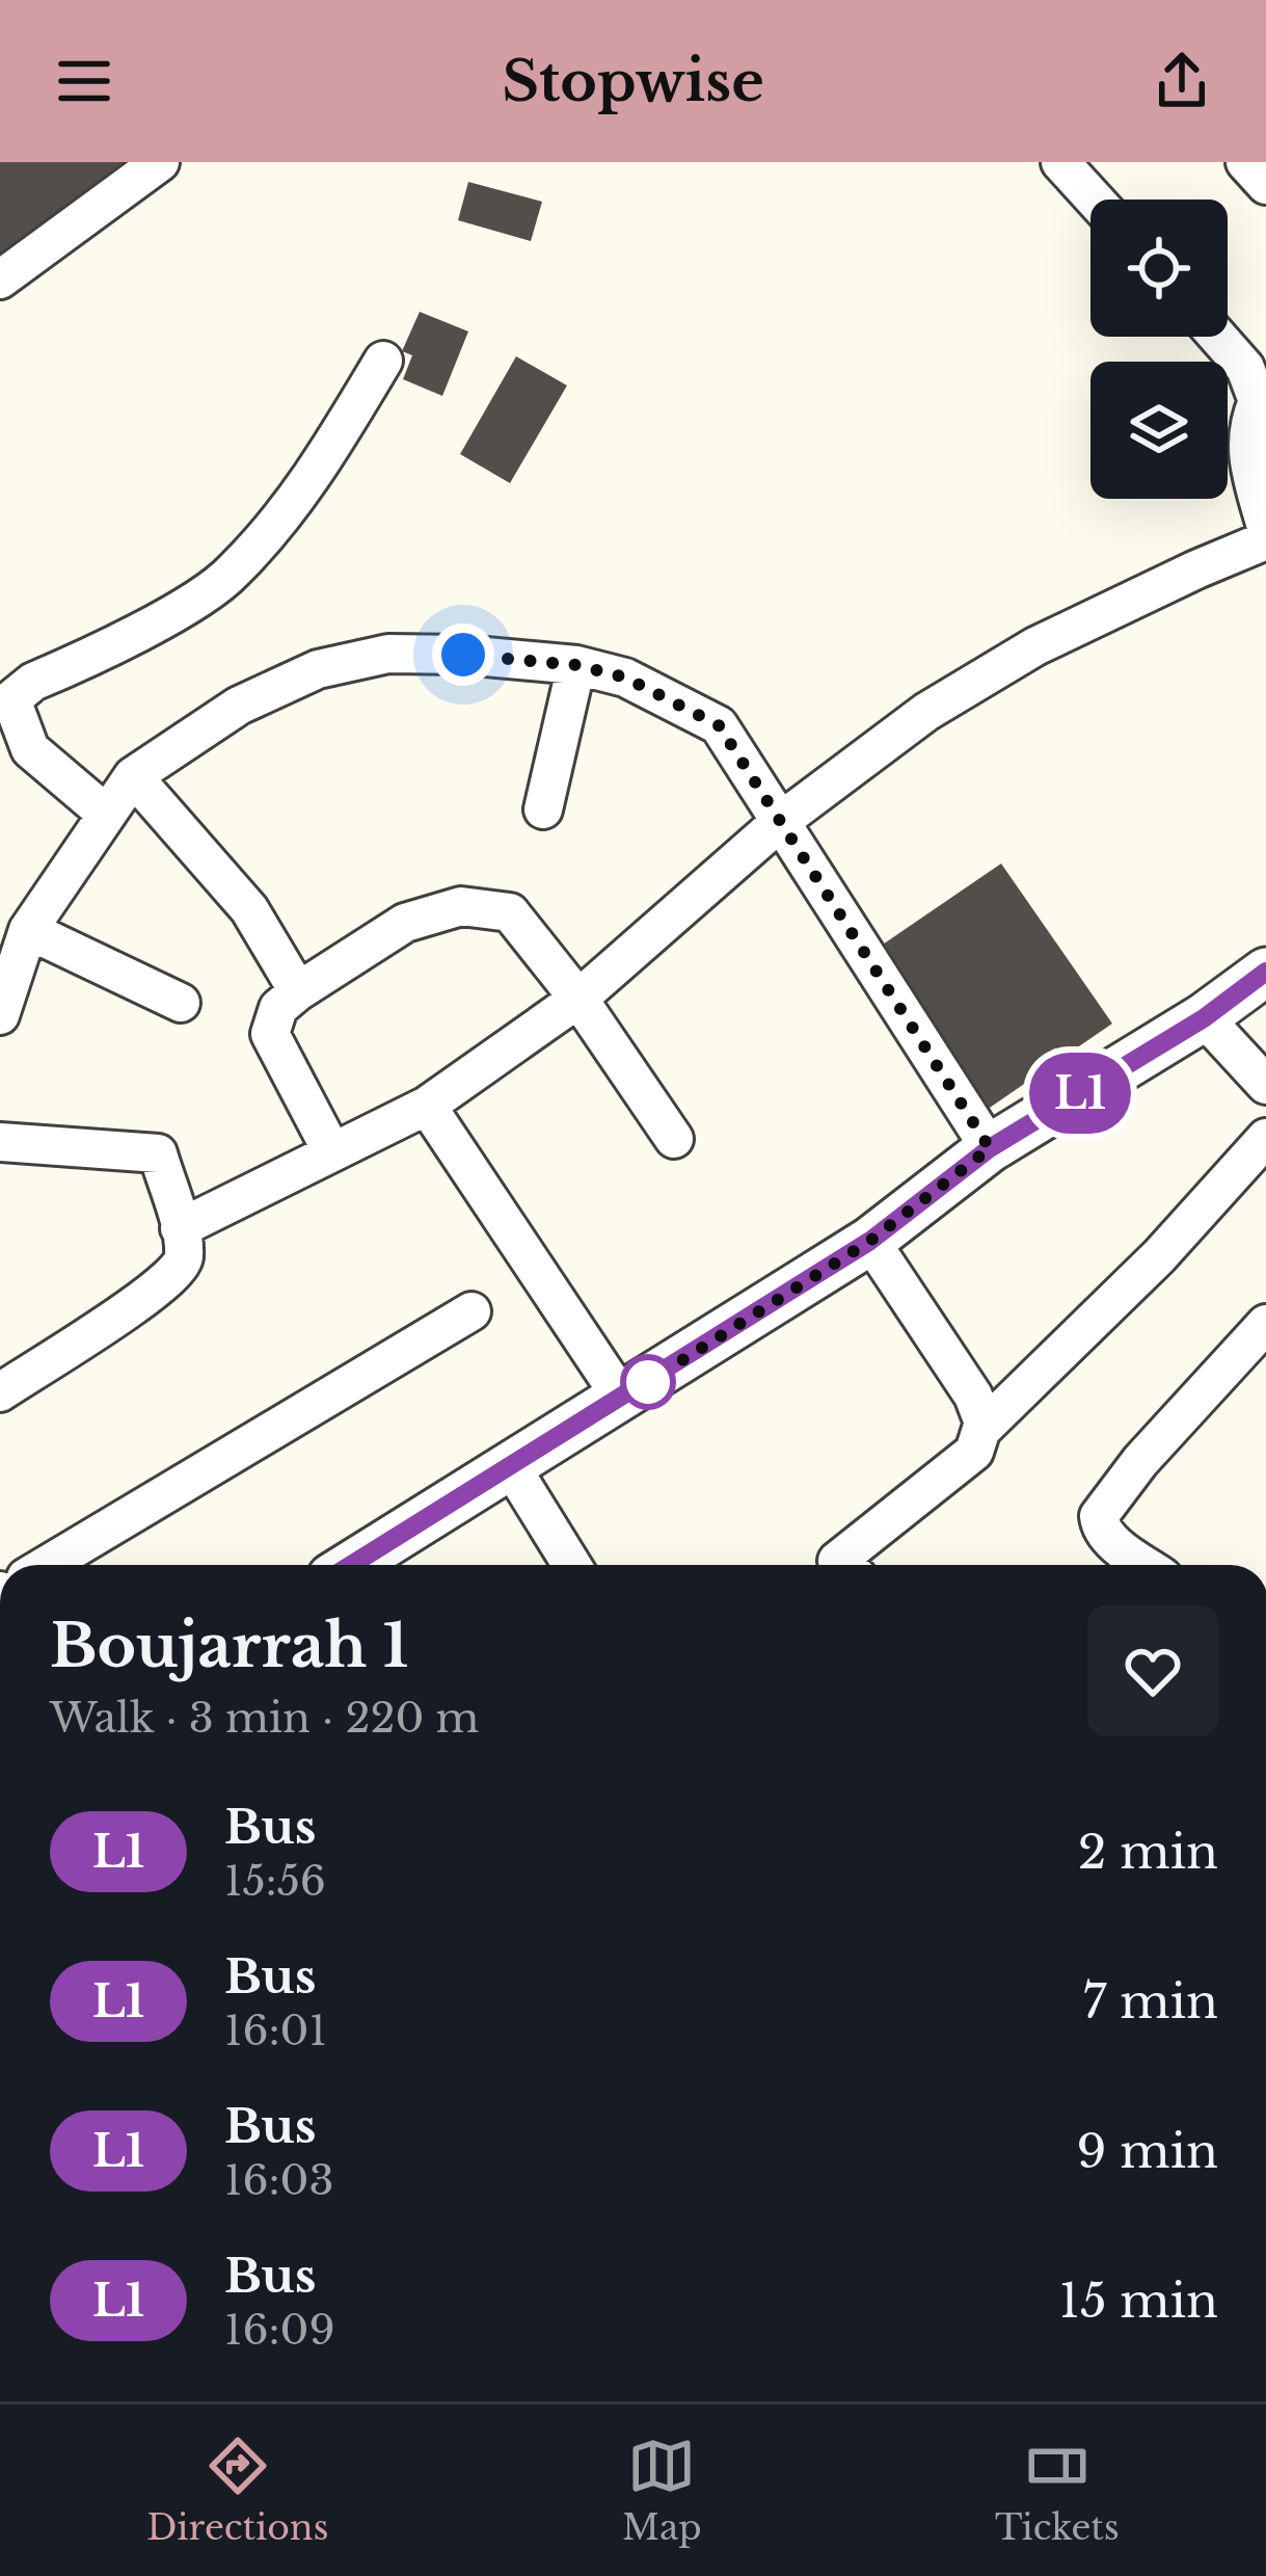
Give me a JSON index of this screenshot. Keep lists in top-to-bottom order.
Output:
{
  "lines": ["bus line L1"],
  "page": {
    "header": "Stopwise",
    "on_map": "L1",
    "heading": ["Boujarrah 1", "Walk · 3 min · 220 m"],
    "list": [
      {
        "mark": "L1",
        "name": "Bus",
        "note": "15:56",
        "value": "2 min"
      },
      {
        "mark": "L1",
        "name": "Bus",
        "note": "16:01",
        "value": "7 min"
      },
      {
        "mark": "L1",
        "name": "Bus",
        "note": "16:03",
        "value": "9 min"
      },
      {
        "mark": "L1",
        "name": "Bus",
        "note": "16:09",
        "value": "15 min"
      }
    ],
    "tabs": ["Directions", "Map", "Tickets"]
  }
}
